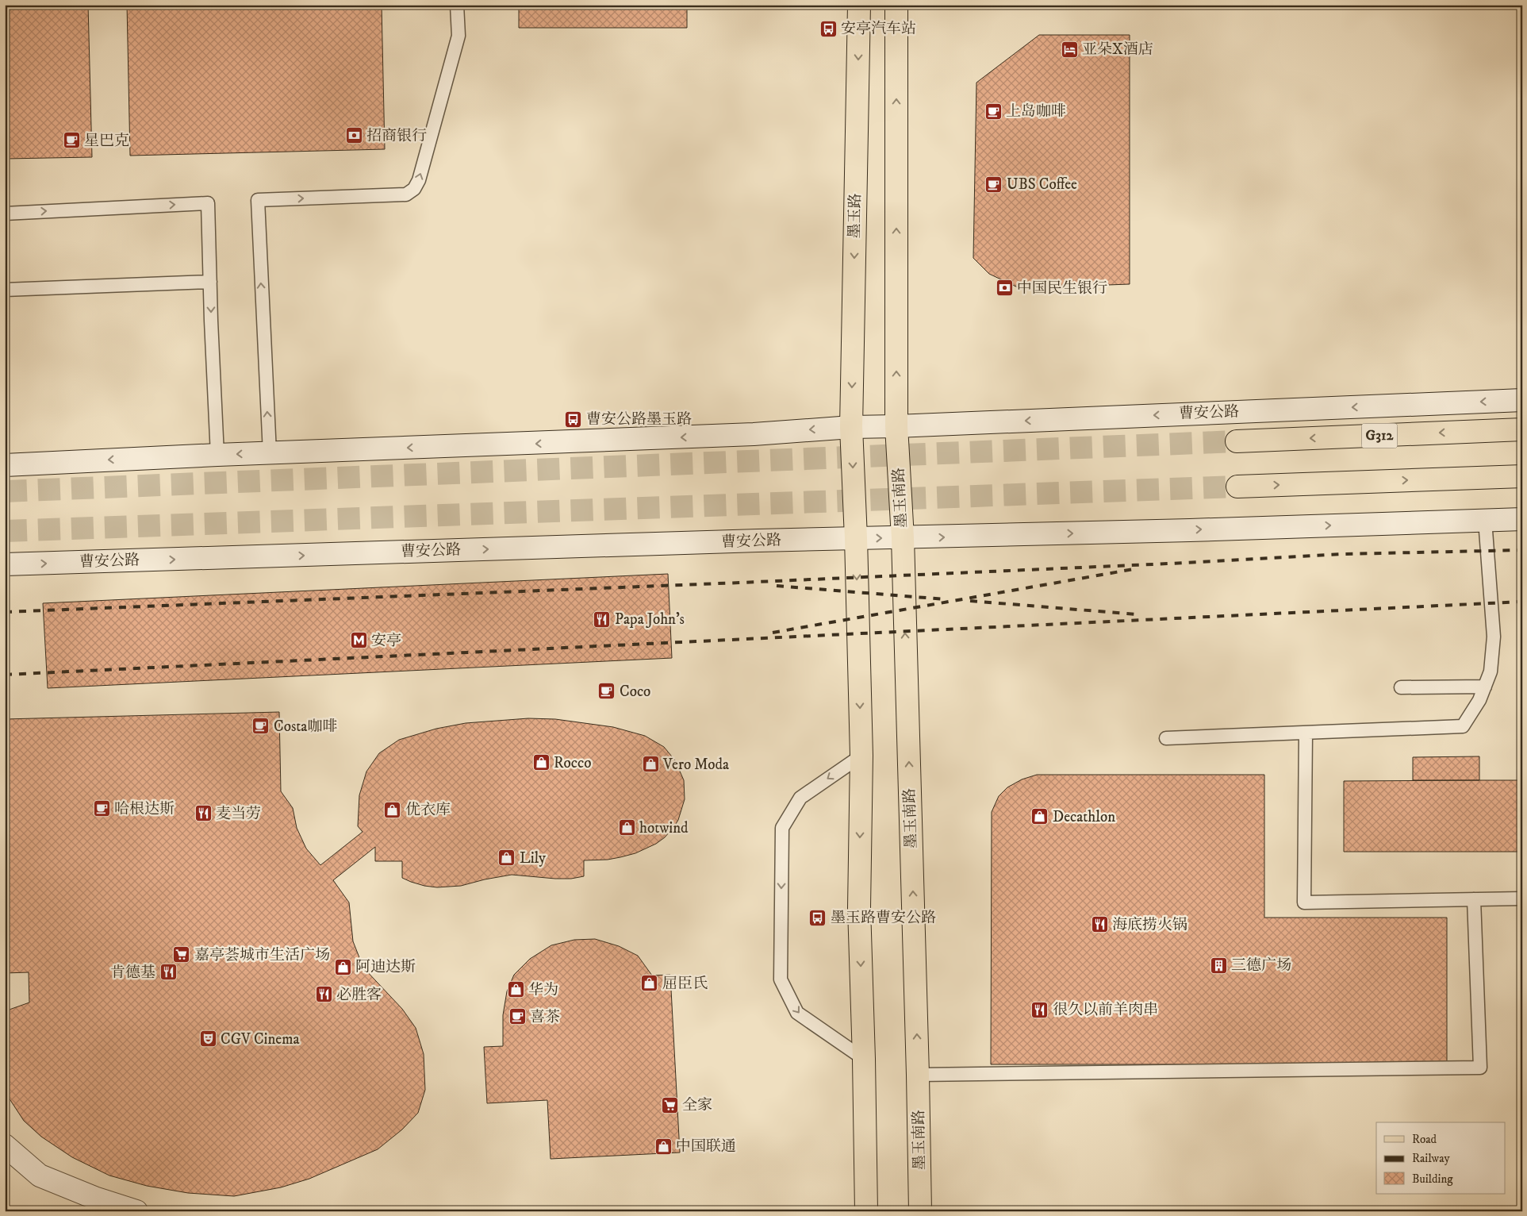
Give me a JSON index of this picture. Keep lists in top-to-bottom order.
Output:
{
  "streets": {
    "main road": [
      "墨玉路",
      "曹安公路",
      "G312",
      "墨玉南路"
    ]
  },
  "crossings": [
    ["墨玉路", "曹安公路"],
    ["曹安公路", "墨玉南路"]
  ],
  "places": {
    "bus stop": ["安亭汽车站", "曹安公路墨玉路", "墨玉路曹安公路"],
    "hotel": ["亚朵X酒店"],
    "cafe": [
      "上岛咖啡",
      "星巴克",
      "UBS Coffee",
      "Coco",
      "Costa咖啡",
      "哈根达斯",
      "喜茶"
    ],
    "bank": ["招商银行", "中国民生银行"],
    "restaurant": [
      "Papa John's",
      "麦当劳",
      "海底捞火锅",
      "肯德基",
      "必胜客",
      "很久以前羊肉串"
    ],
    "metro station": ["安亭"],
    "shop": [
      "Rocco",
      "Vero Moda",
      "优衣库",
      "Decathlon",
      "hotwind",
      "Lily",
      "阿迪达斯",
      "屈臣氏",
      "华为",
      "中国联通"
    ],
    "supermarket": ["嘉亭荟城市生活广场", "全家"],
    "building": ["三德广场"],
    "theatre": ["CGV Cinema"]
  },
  "legend": ["Road", "Railway", "Building"]
}
